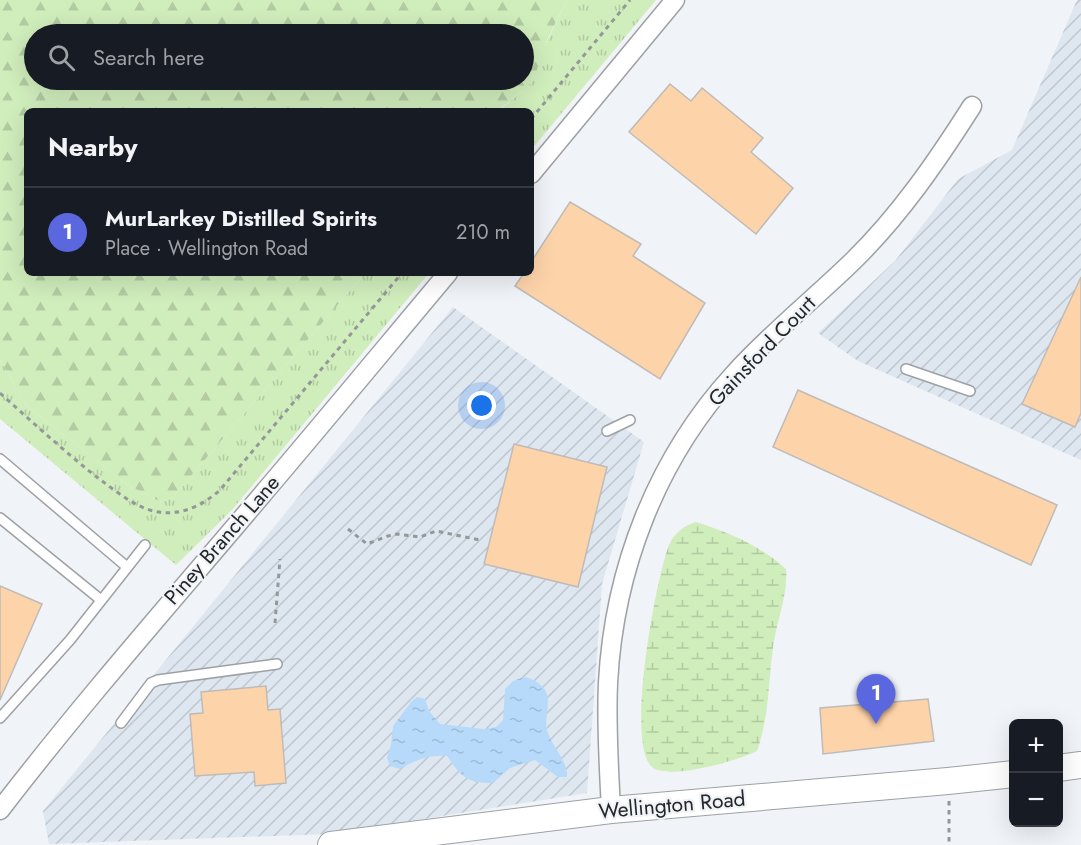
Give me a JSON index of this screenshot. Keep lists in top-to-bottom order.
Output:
{
  "streets": {
    "main road": ["Wellington Road"],
    "street": ["Gainsford Court", "Piney Branch Lane"]
  },
  "crossings": [
    ["Gainsford Court", "Wellington Road"]
  ],
  "page": {
    "search": "Search here",
    "heading": "Nearby",
    "list": [
      {
        "mark": "1",
        "name": "MurLarkey Distilled Spirits",
        "note": "Place · Wellington Road",
        "value": "210 m"
      }
    ],
    "pins": "1",
    "map_buttons": ["+", "−"]
  }
}
